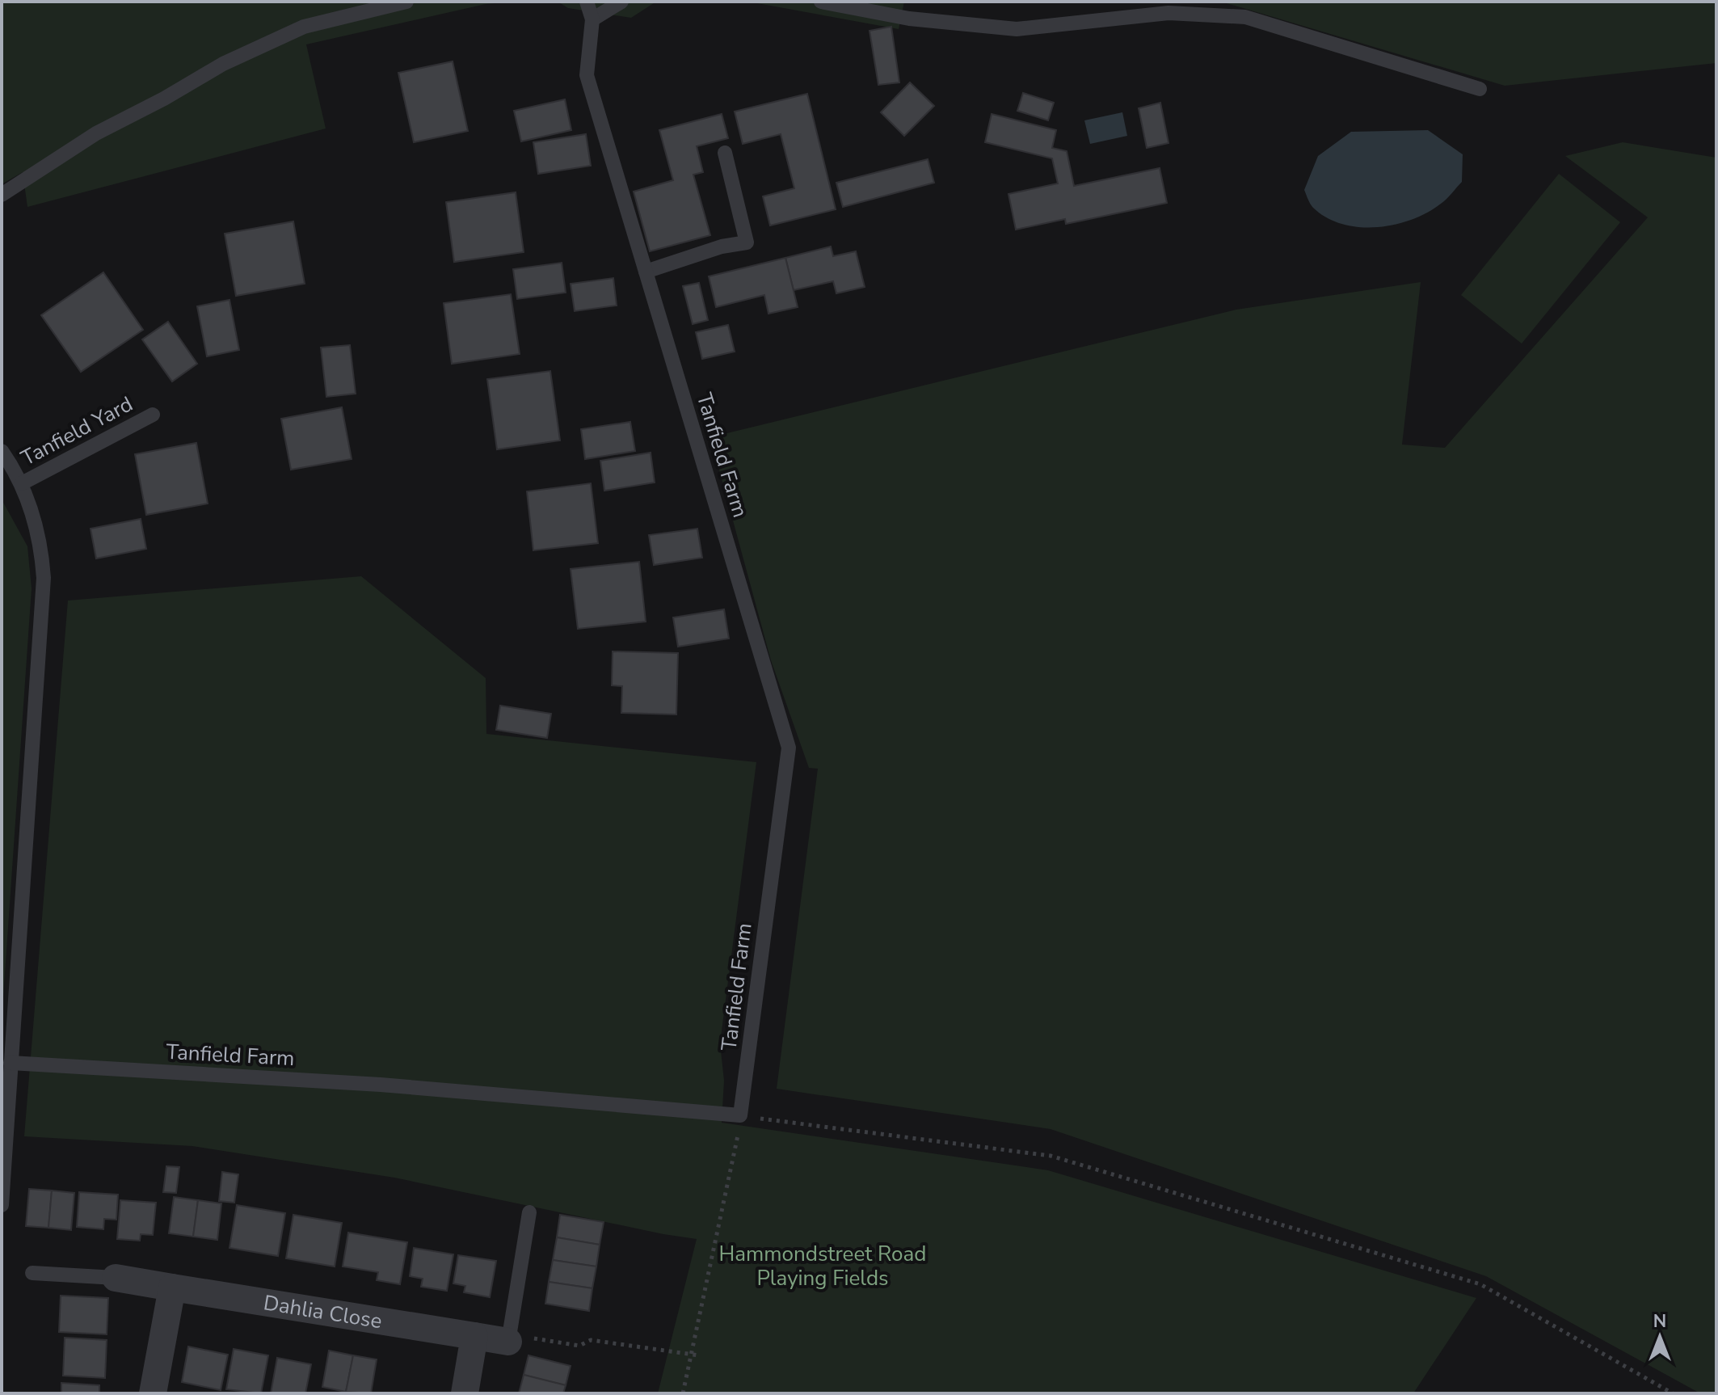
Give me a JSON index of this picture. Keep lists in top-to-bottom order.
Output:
{
  "streets": {
    "street": ["Dahlia Close"],
    "lane": ["Tanfield Yard", "Tanfield Farm"]
  },
  "crossings": [
    ["Tanfield Yard", "Tanfield Farm"]
  ],
  "parks": ["Hammondstreet Road Playing Fields"],
  "north": "top"
}
